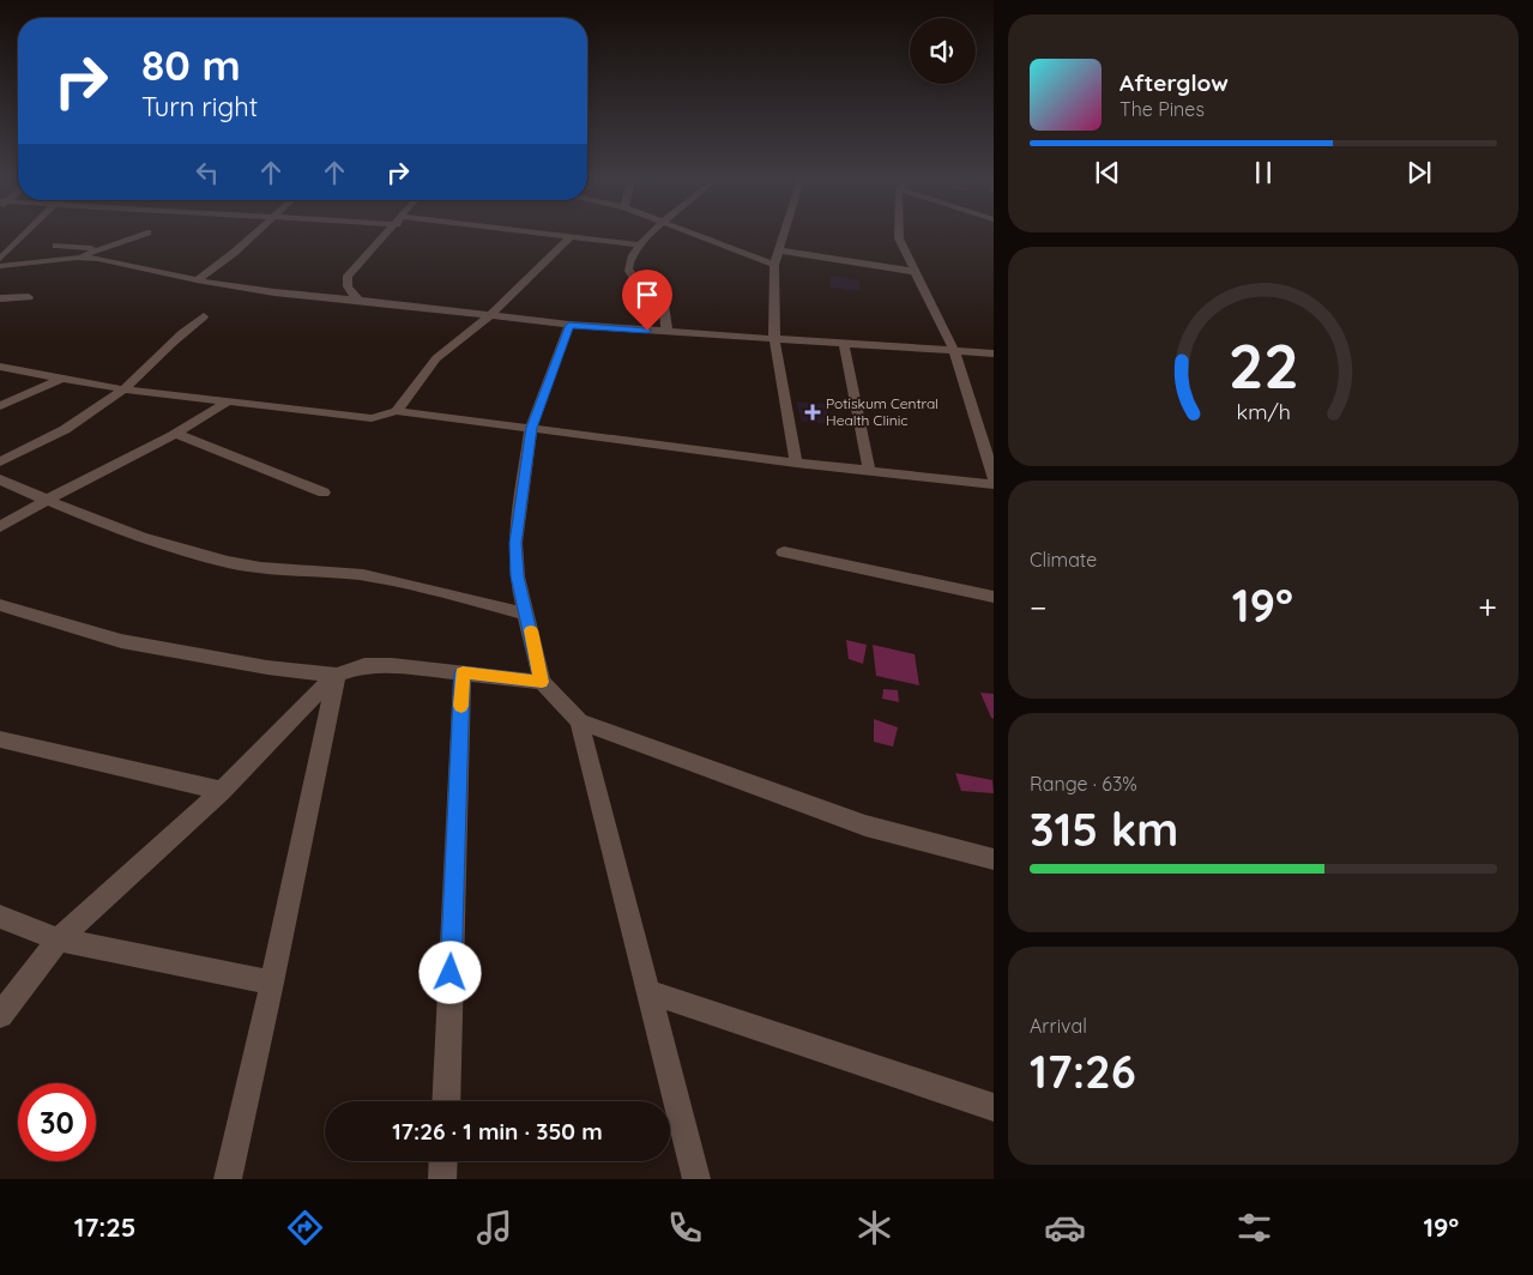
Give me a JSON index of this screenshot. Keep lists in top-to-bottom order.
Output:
{
  "places": {
    "health": ["Potiskum Central Health Clinic"]
  },
  "page": {
    "turn": ["80 m", "Turn right"],
    "song": ["Afterglow", "The Pines"],
    "tile": [
      "Climate",
      ["Range · 63%", "315 km"],
      ["Arrival", "17:26"]
    ],
    "heat": ["−", "19°", "+"],
    "limit": "30",
    "trip": "17:26 · 1 min · 350 m",
    "tabs": ["17:25", "19°"],
    "gauge": ["22", "km/h"]
  }
}
